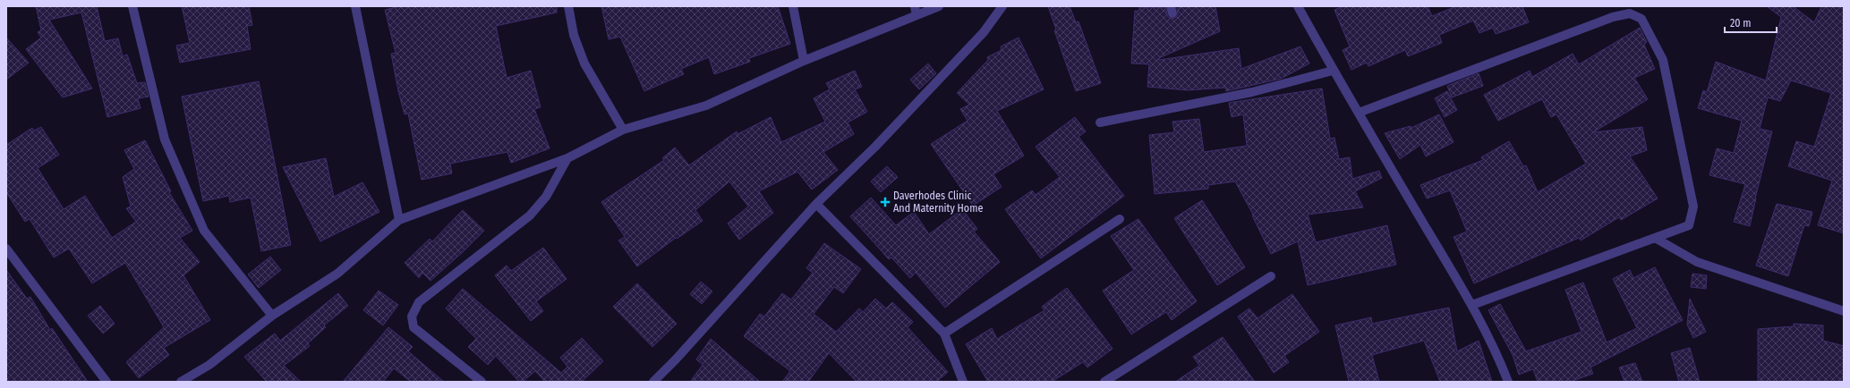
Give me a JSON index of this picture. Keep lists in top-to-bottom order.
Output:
{
  "places": {
    "health": ["Daverhodes Clinic And Maternity Home"]
  },
  "scale_bar": "20 m"
}
